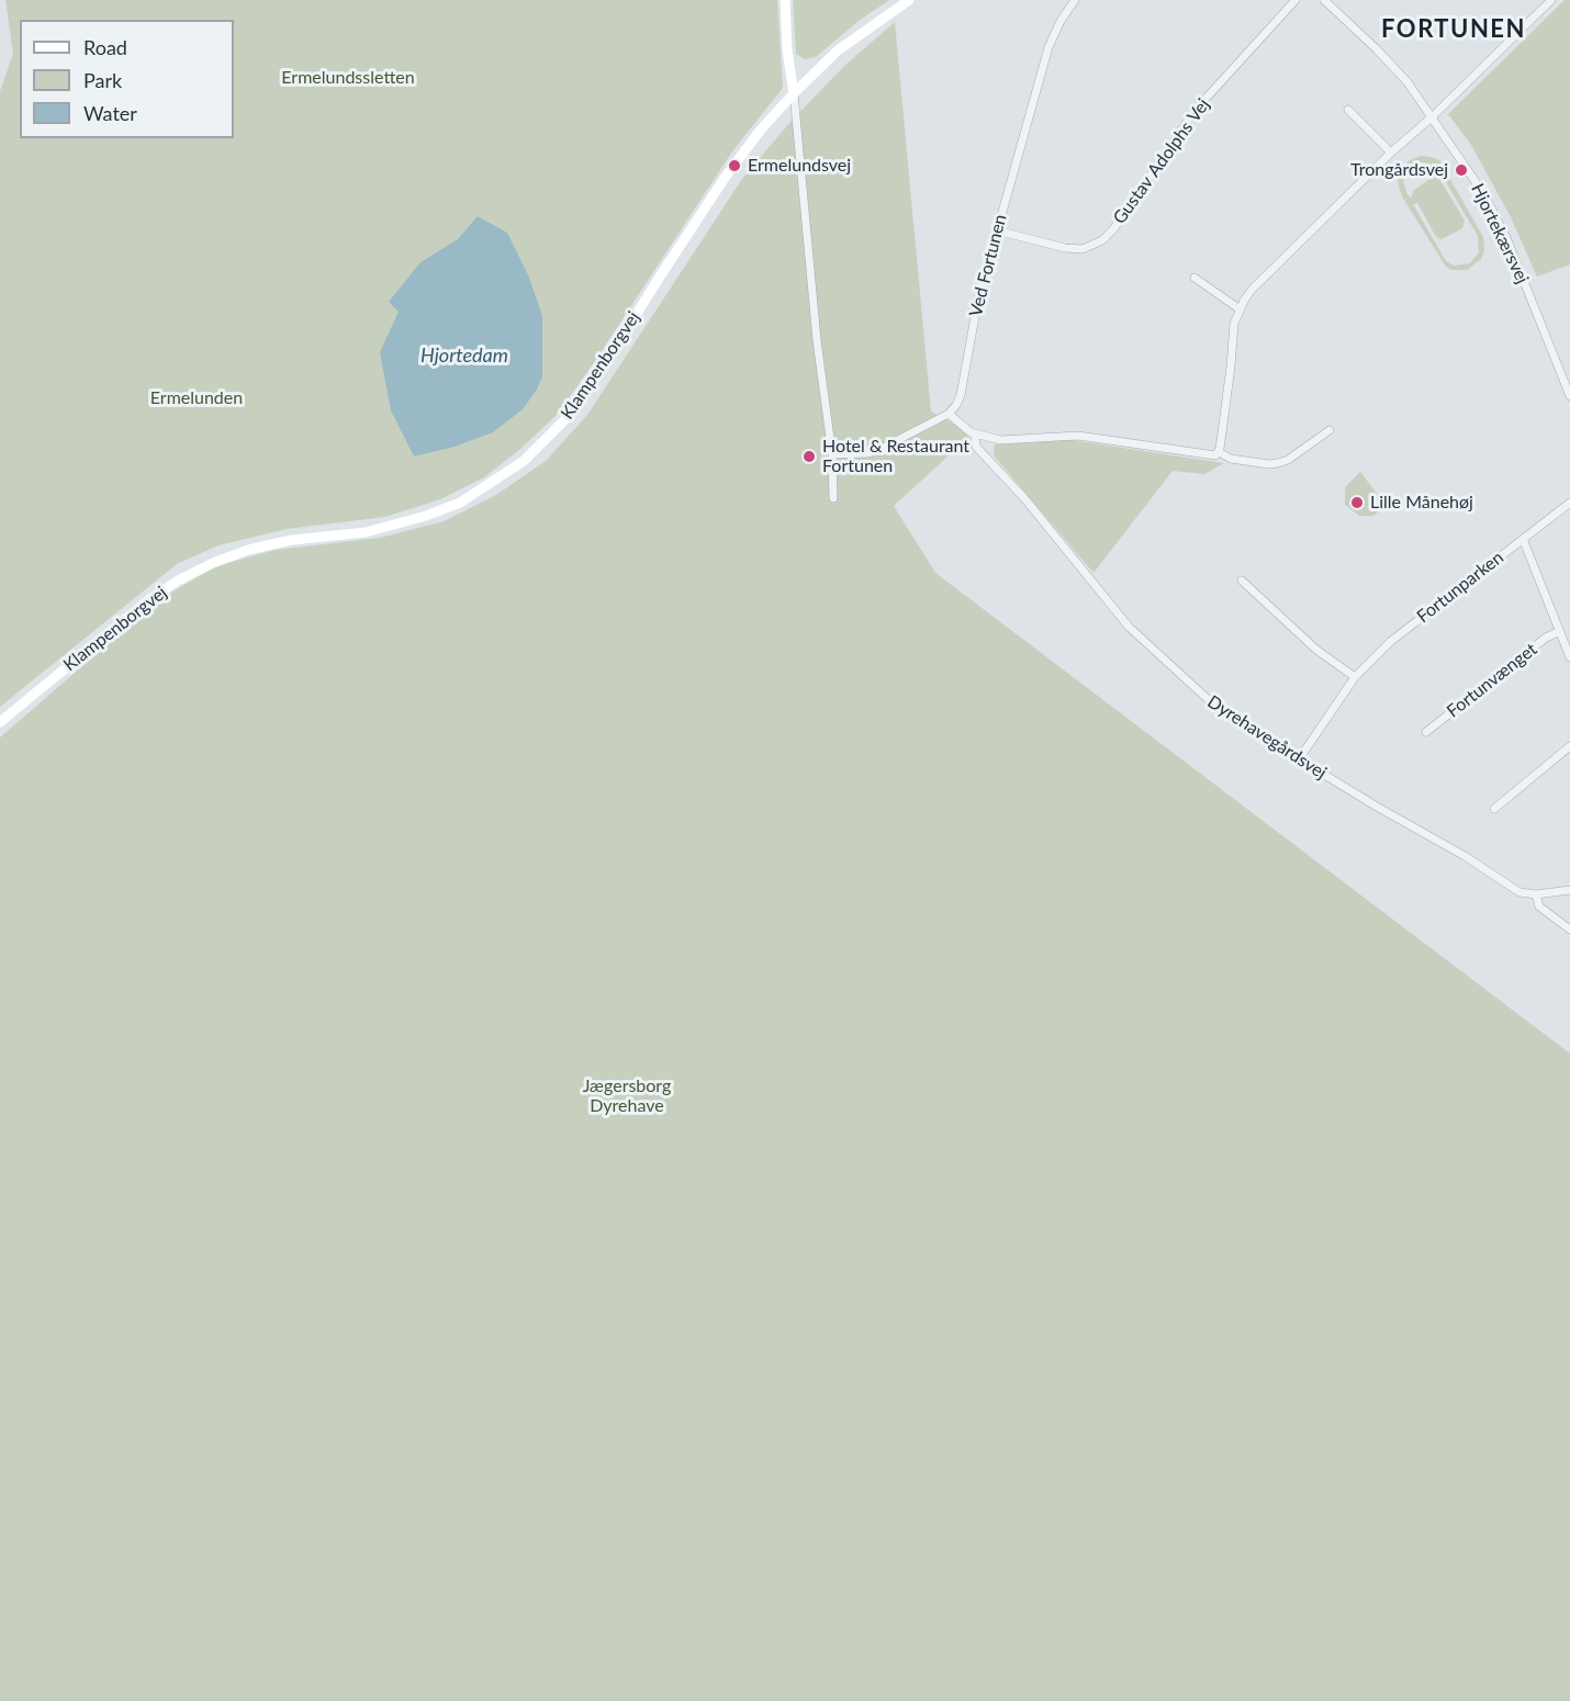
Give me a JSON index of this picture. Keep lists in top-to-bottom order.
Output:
{
  "streets": {
    "street": [
      "Gustav Adolphs Vej",
      "Hjortekærsvej",
      "Ved Fortunen",
      "Klampenborgvej",
      "Fortunparken",
      "Fortunvænget",
      "Dyrehavegårdsvej"
    ]
  },
  "crossings": [
    ["Gustav Adolphs Vej", "Ved Fortunen"],
    ["Fortunparken", "Fortunvænget"],
    ["Fortunparken", "Dyrehavegårdsvej"]
  ],
  "districts": ["FORTUNEN"],
  "water": ["Hjortedam"],
  "parks": ["Ermelundssletten", "Ermelunden", "Jægersborg Dyrehave"],
  "places": [
    "Ermelundsvej",
    "Trongårdsvej",
    "Hotel & Restaurant Fortunen",
    "Lille Månehøj"
  ],
  "legend": ["Road", "Park", "Water"]
}
